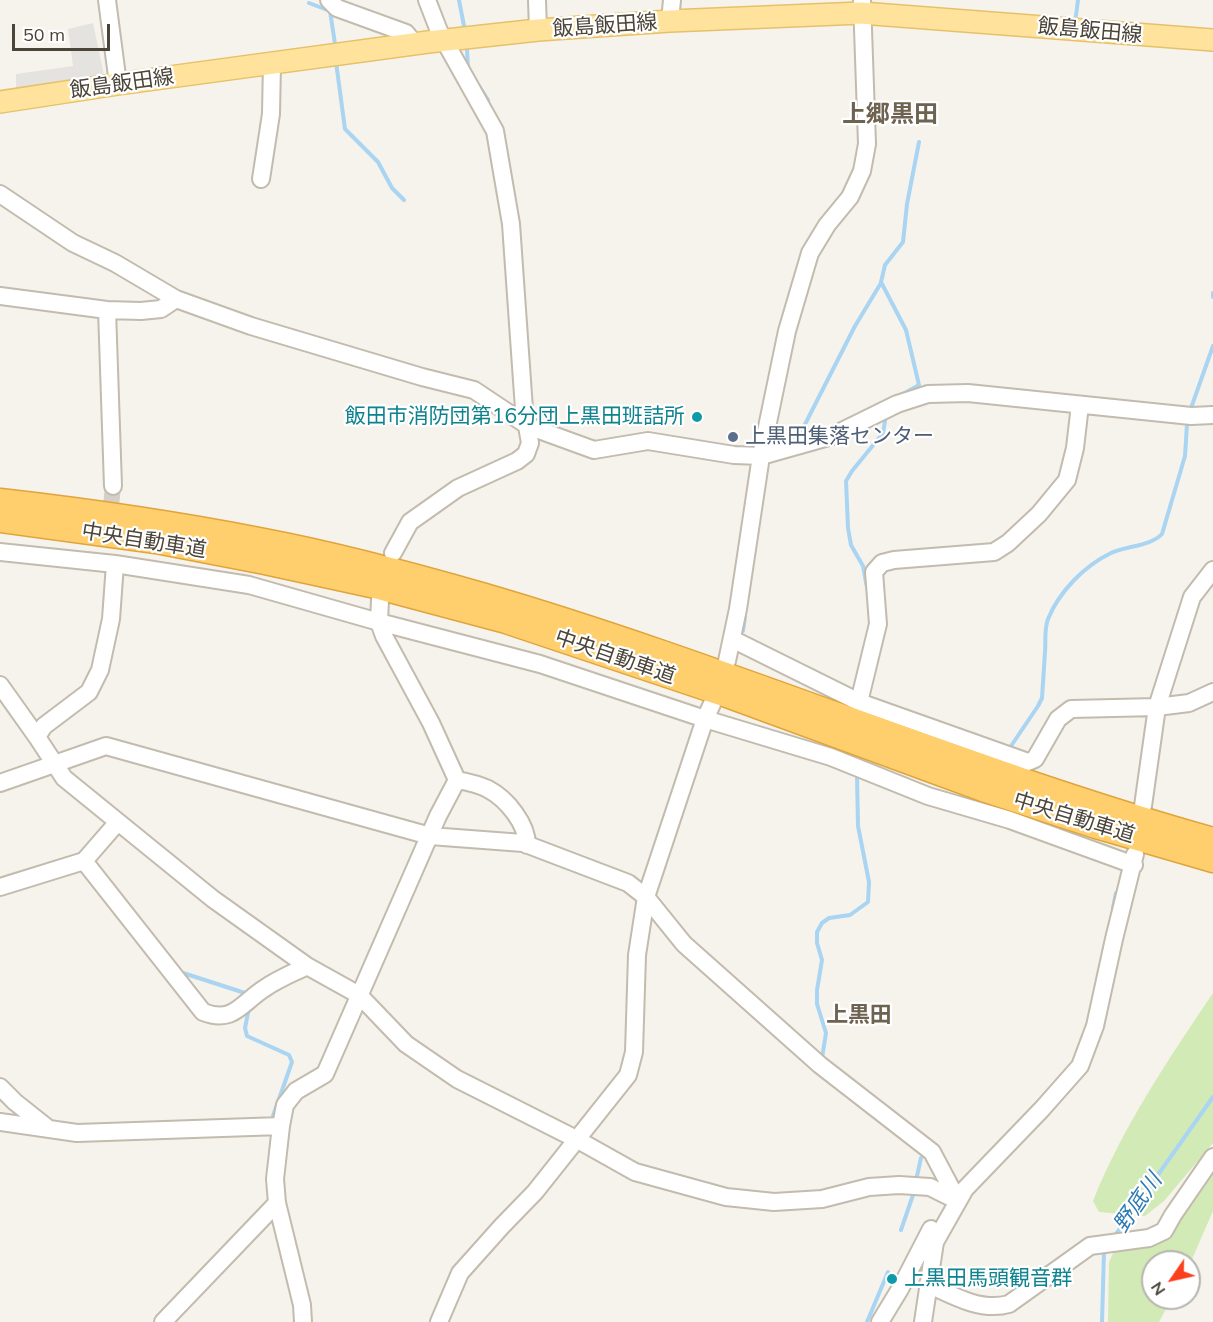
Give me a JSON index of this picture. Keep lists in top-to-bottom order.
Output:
{
  "streets": {
    "highway": ["中央自動車道"],
    "main road": ["飯島飯田線"]
  },
  "districts": ["上郷黒田", "上黒田"],
  "water": ["野底川"],
  "places": ["飯田市消防団第16分団上黒田班詰所", "上黒田集落センター", "上黒田馬頭観音群"],
  "scale_bar": "50 m",
  "north": "bottom left"
}
